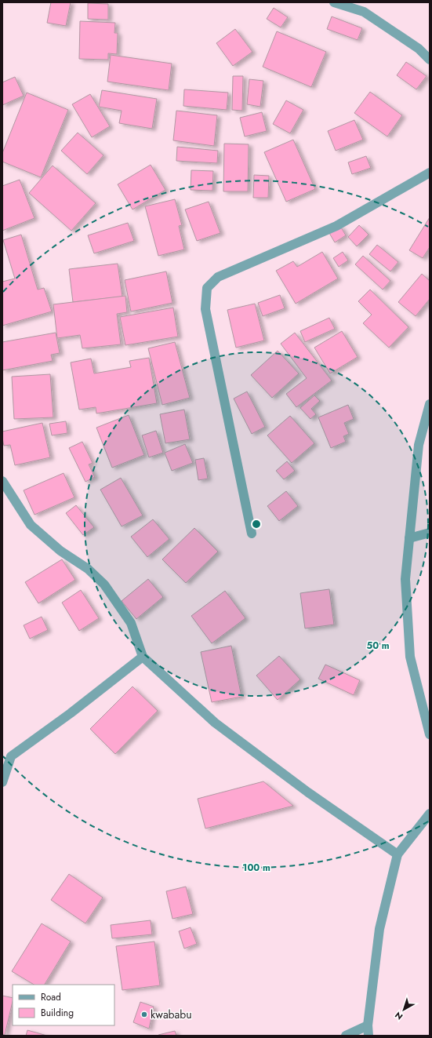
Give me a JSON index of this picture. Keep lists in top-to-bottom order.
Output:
{
  "places": ["kwababu"],
  "legend": ["Road", "Building"],
  "north": "bottom left",
  "rings": ["50 m", "100 m"]
}
